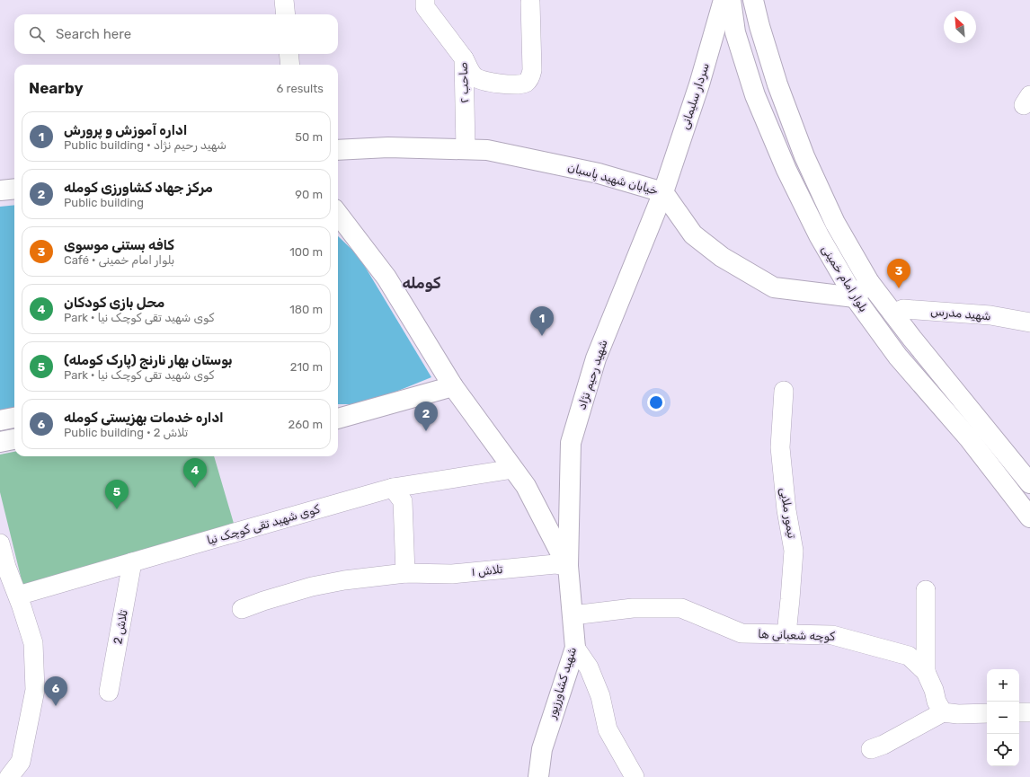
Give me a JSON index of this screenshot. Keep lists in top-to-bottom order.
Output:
{
  "streets": {
    "street": [
      "صاحب ۲",
      "سردار سلیمانی",
      "خیابان شهید پاسبان",
      "بلوار امام خمینی",
      "شهید مدرس",
      "شهید رحیم نژاد",
      "تیمور ملایی",
      "کوی شهید تقی کوچک نیا",
      "تلاش ۱",
      "تلاش 2",
      "کوچه شعبانی ها",
      "شهید کشاورزپور"
    ]
  },
  "crossings": [
    ["صاحب ۲", "خیابان شهید پاسبان"],
    ["سردار سلیمانی", "خیابان شهید پاسبان"],
    ["سردار سلیمانی", "شهید رحیم نژاد"],
    ["خیابان شهید پاسبان", "بلوار امام خمینی"],
    ["خیابان شهید پاسبان", "شهید رحیم نژاد"],
    ["بلوار امام خمینی", "شهید مدرس"],
    ["شهید رحیم نژاد", "تلاش ۱"],
    ["شهید رحیم نژاد", "شهید کشاورزپور"],
    ["تیمور ملایی", "کوچه شعبانی ها"],
    ["کوی شهید تقی کوچک نیا", "تلاش 2"],
    ["تلاش ۱", "شهید کشاورزپور"],
    ["کوچه شعبانی ها", "شهید کشاورزپور"]
  ],
  "districts": ["کومله"],
  "north": "top left",
  "page": {
    "search": "Search here",
    "heading": ["Nearby", "6 results"],
    "list": [
      {
        "mark": "1",
        "name": "اداره آموزش و پرورش",
        "note": "Public building · شهید رحیم نژاد",
        "value": "50 m"
      },
      {
        "mark": "2",
        "name": "مرکز جهاد کشاورزی کومله",
        "note": "Public building",
        "value": "90 m"
      },
      {
        "mark": "3",
        "name": "کافه بستنی موسوی",
        "note": "Café · بلوار امام خمینی",
        "value": "100 m"
      },
      {
        "mark": "4",
        "name": "محل بازی کودکان",
        "note": "Park · کوی شهید تقی کوچک نیا",
        "value": "180 m"
      },
      {
        "mark": "5",
        "name": "بوستان بهار نارنج (پارک کومله)",
        "note": "Park · کوی شهید تقی کوچک نیا",
        "value": "210 m"
      },
      {
        "mark": "6",
        "name": "اداره خدمات بهزیستی کومله",
        "note": "Public building · تلاش 2",
        "value": "260 m"
      }
    ],
    "pins": [
      "3",
      "1",
      "2",
      "4",
      "5",
      "6"
    ],
    "map_buttons": ["+", "−"]
  }
}
